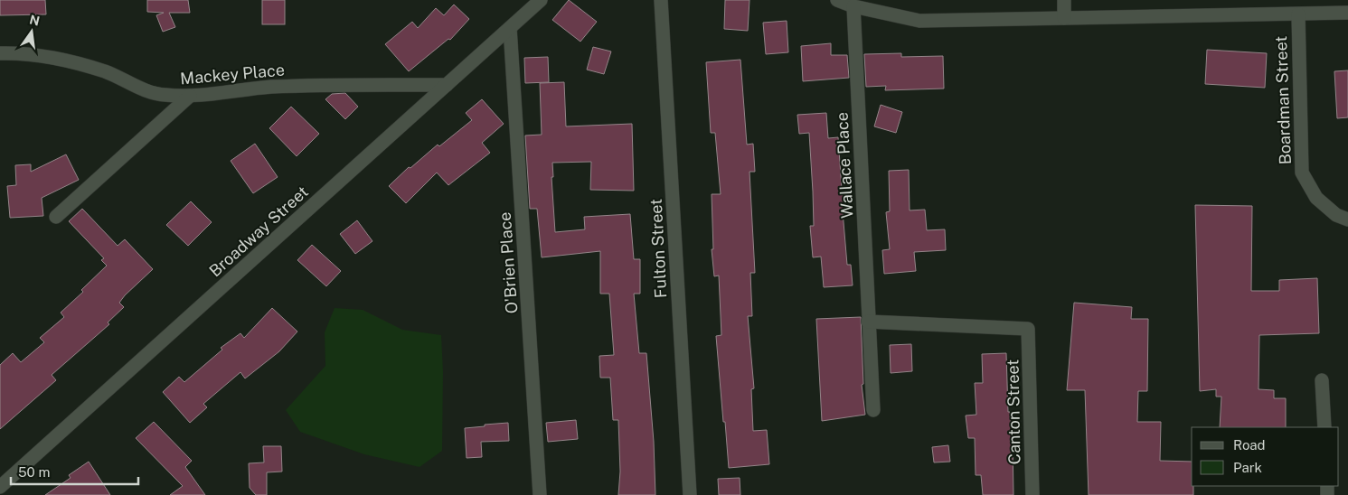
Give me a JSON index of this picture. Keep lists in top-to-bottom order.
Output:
{
  "streets": {
    "street": [
      "Mackey Place",
      "Boardman Street",
      "Wallace Place",
      "Broadway Street",
      "Fulton Street",
      "O'Brien Place",
      "Canton Street"
    ]
  },
  "crossings": [
    ["Mackey Place", "Broadway Street"],
    ["Wallace Place", "Canton Street"],
    ["Broadway Street", "O'Brien Place"]
  ],
  "legend": ["Road", "Park"],
  "scale_bar": "50 m",
  "north": "top"
}
